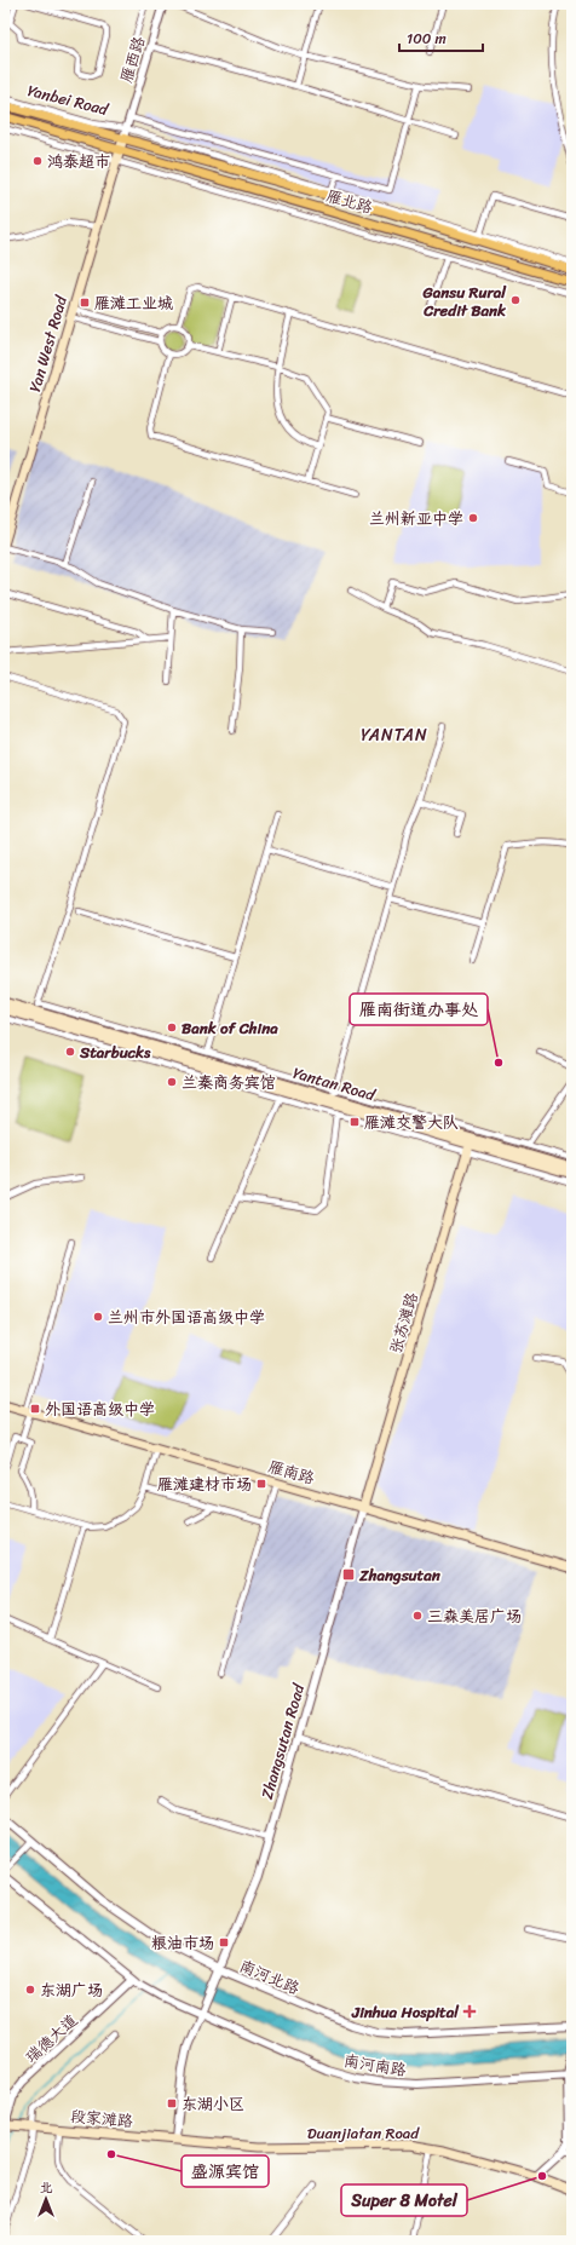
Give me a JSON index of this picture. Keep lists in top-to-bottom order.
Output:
{
  "streets": {
    "main road": [
      "雁西路",
      "Yanbei Road",
      "雁北路",
      "Yan West Road",
      "Yantan Road",
      "张苏滩路",
      "雁南路",
      "段家滩路",
      "Duanjiatan Road"
    ],
    "street": [
      "Zhangsutan Road",
      "南河北路",
      "瑞德大道",
      "南河南路"
    ]
  },
  "crossings": [
    ["雁西路", "Yanbei Road"],
    ["雁西路", "雁北路"],
    ["雁西路", "Yan West Road"],
    ["Yanbei Road", "雁北路"],
    ["Yanbei Road", "Yan West Road"],
    ["雁北路", "Yan West Road"],
    ["Yantan Road", "张苏滩路"],
    ["张苏滩路", "雁南路"],
    ["张苏滩路", "Zhangsutan Road"],
    ["雁南路", "Zhangsutan Road"],
    ["Zhangsutan Road", "南河北路"],
    ["Zhangsutan Road", "南河南路"],
    ["瑞德大道", "南河南路"],
    ["瑞德大道", "段家滩路"],
    ["段家滩路", "Duanjiatan Road"]
  ],
  "districts": ["YANTAN"],
  "places": {
    "other": [
      "鸿泰超市",
      "Gansu Rural Credit Bank",
      "兰州新亚中学",
      "Bank of China",
      "Starbucks",
      "雁南街道办事处",
      "兰秦商务宾馆",
      "兰州市外国语高级中学",
      "三森美居广场",
      "东湖广场",
      "盛源宾馆",
      "Super 8 Motel"
    ],
    "transit": [
      "雁滩工业城",
      "雁滩交警大队",
      "外国语高级中学",
      "雁滩建材市场",
      "Zhangsutan",
      "粮油市场",
      "东湖小区"
    ],
    "health": ["Jinhua Hospital"]
  },
  "scale_bar": "100 m",
  "north": "top"
}
